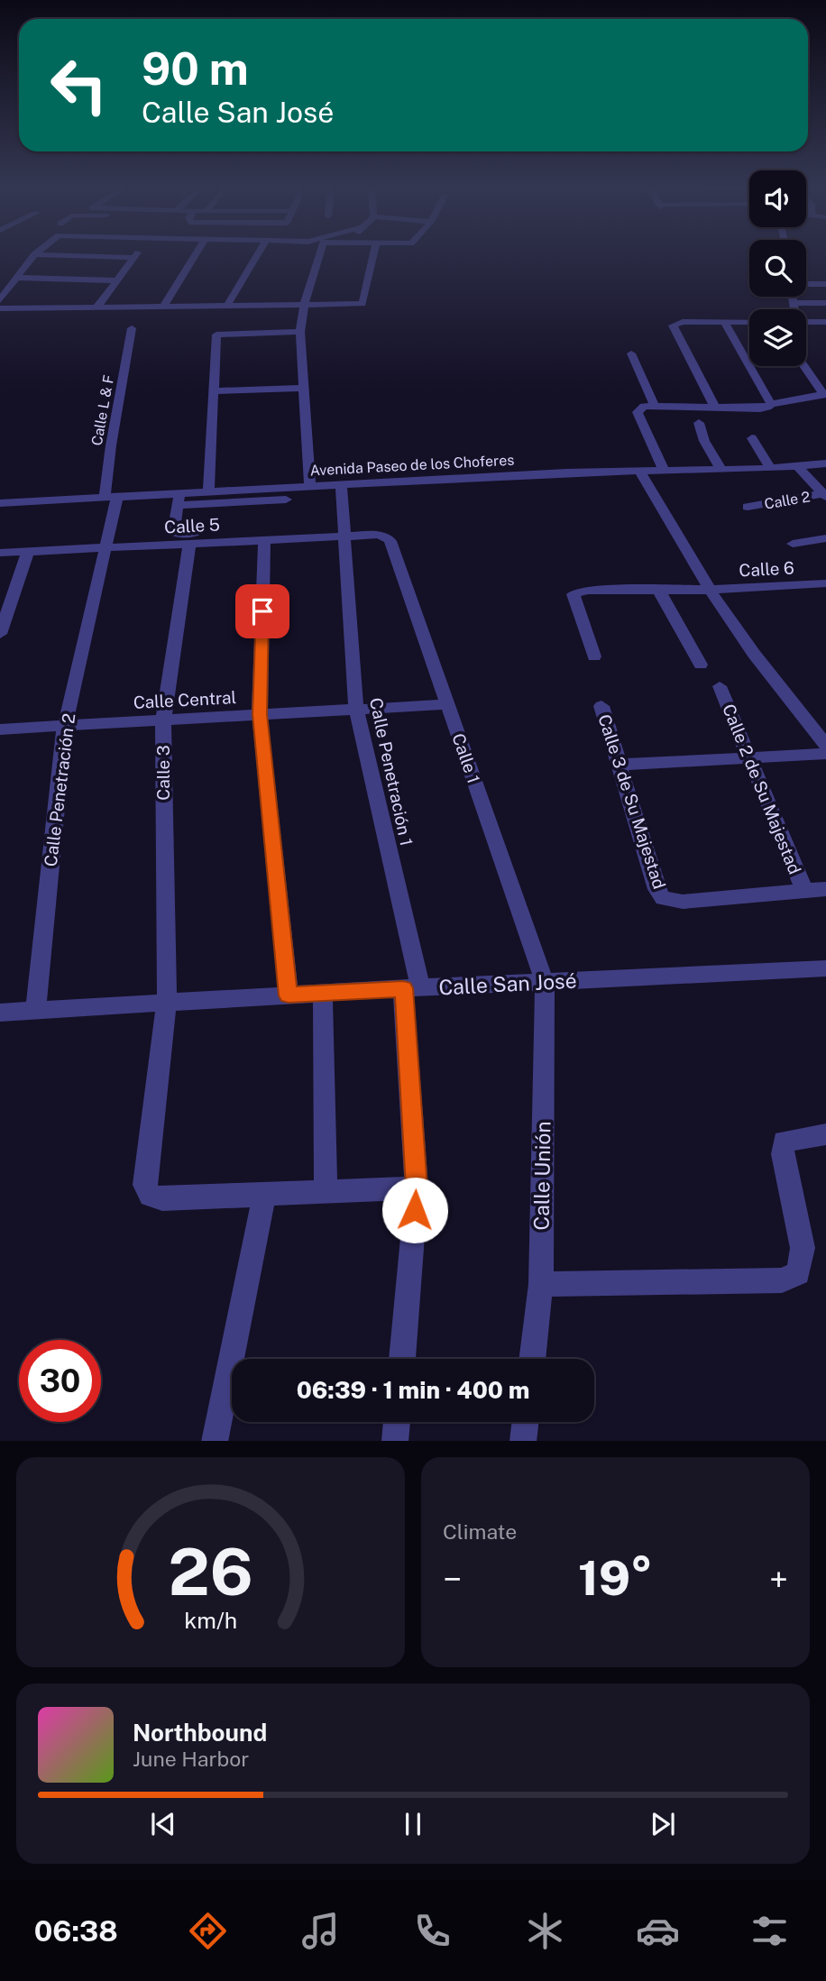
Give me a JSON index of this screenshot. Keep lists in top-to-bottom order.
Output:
{
  "streets": {
    "street": [
      "Calle L & F",
      "Avenida Paseo de los Choferes",
      "Calle 2",
      "Calle 5",
      "Calle 6",
      "Calle Central",
      "Calle 1",
      "Calle Penetración 1",
      "Calle 3",
      "Calle 2 de Su Majestad",
      "Calle Penetración 2",
      "Calle 3 de Su Majestad",
      "Calle San José",
      "Calle Unión"
    ]
  },
  "crossings": [
    ["Calle L & F", "Avenida Paseo de los Choferes"],
    ["Calle L & F", "Calle Penetración 2"],
    ["Avenida Paseo de los Choferes", "Calle Penetración 1"],
    ["Avenida Paseo de los Choferes", "Calle Penetración 2"],
    ["Calle 5", "Calle 1"],
    ["Calle 5", "Calle Penetración 1"],
    ["Calle 5", "Calle 3"],
    ["Calle 5", "Calle Penetración 2"],
    ["Calle Central", "Calle 1"],
    ["Calle Central", "Calle Penetración 1"],
    ["Calle Central", "Calle 3"],
    ["Calle Central", "Calle Penetración 2"],
    ["Calle 1", "Calle San José"],
    ["Calle 1", "Calle Unión"],
    ["Calle Penetración 1", "Calle San José"],
    ["Calle 3", "Calle San José"],
    ["Calle 2 de Su Majestad", "Calle 3 de Su Majestad"],
    ["Calle Penetración 2", "Calle San José"],
    ["Calle San José", "Calle Unión"]
  ],
  "page": {
    "turn": ["90 m", "Calle San José"],
    "limit": "30",
    "trip": "06:39 · 1 min · 400 m",
    "tile": "Climate",
    "heat": ["−", "19°", "+"],
    "song": ["Northbound", "June Harbor"],
    "tabs": "06:38",
    "gauge": ["26", "km/h"]
  }
}
